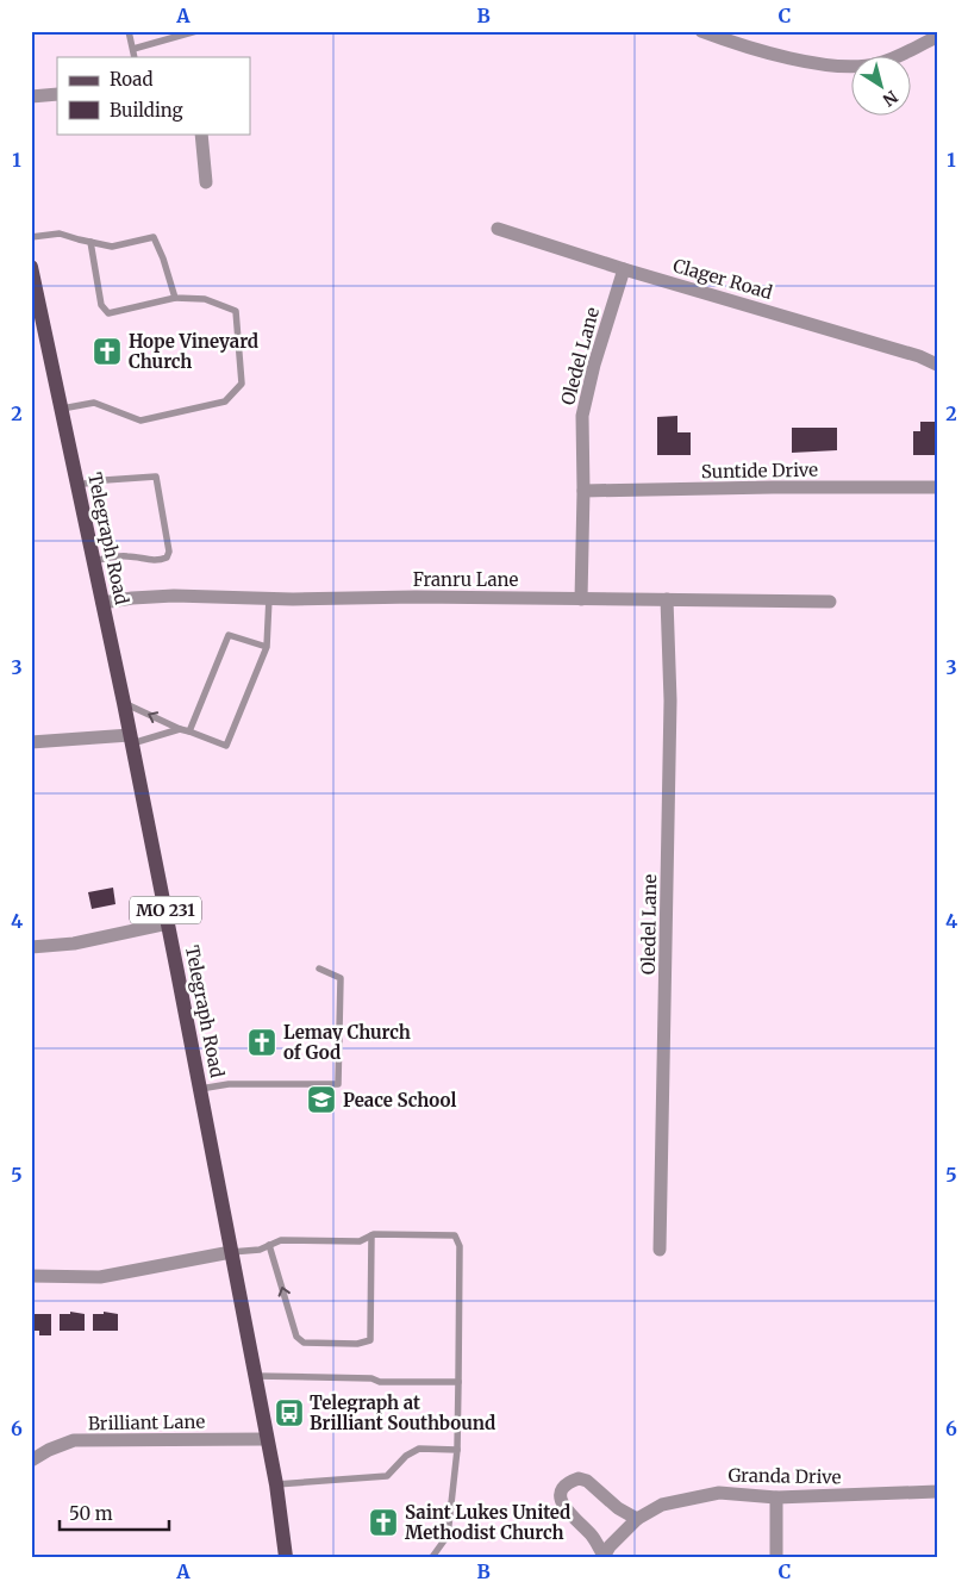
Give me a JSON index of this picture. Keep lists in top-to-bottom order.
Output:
{
  "streets": {
    "main road": ["Telegraph Road", "MO 231"],
    "street": [
      "Clager Road",
      "Oledel Lane",
      "Suntide Drive",
      "Franru Lane",
      "Brilliant Lane",
      "Granda Drive"
    ]
  },
  "crossings": [
    ["Clager Road", "Oledel Lane"],
    ["Oledel Lane", "Suntide Drive"],
    ["Oledel Lane", "Franru Lane"],
    ["Telegraph Road", "Franru Lane"],
    ["Telegraph Road", "Brilliant Lane"]
  ],
  "places": {
    "church": ["Hope Vineyard Church", "Lemay Church of God", "Saint Lukes United Methodist Church"],
    "school or university": ["Peace School"],
    "bus stop": ["Telegraph at Brilliant Southbound"]
  },
  "legend": ["Road", "Building"],
  "scale_bar": "50 m",
  "north": "bottom right",
  "grid": {
    "columns": ["A", "B", "C"],
    "rows": [
      "1",
      "2",
      "3",
      "4",
      "5",
      "6"
    ]
  }
}
